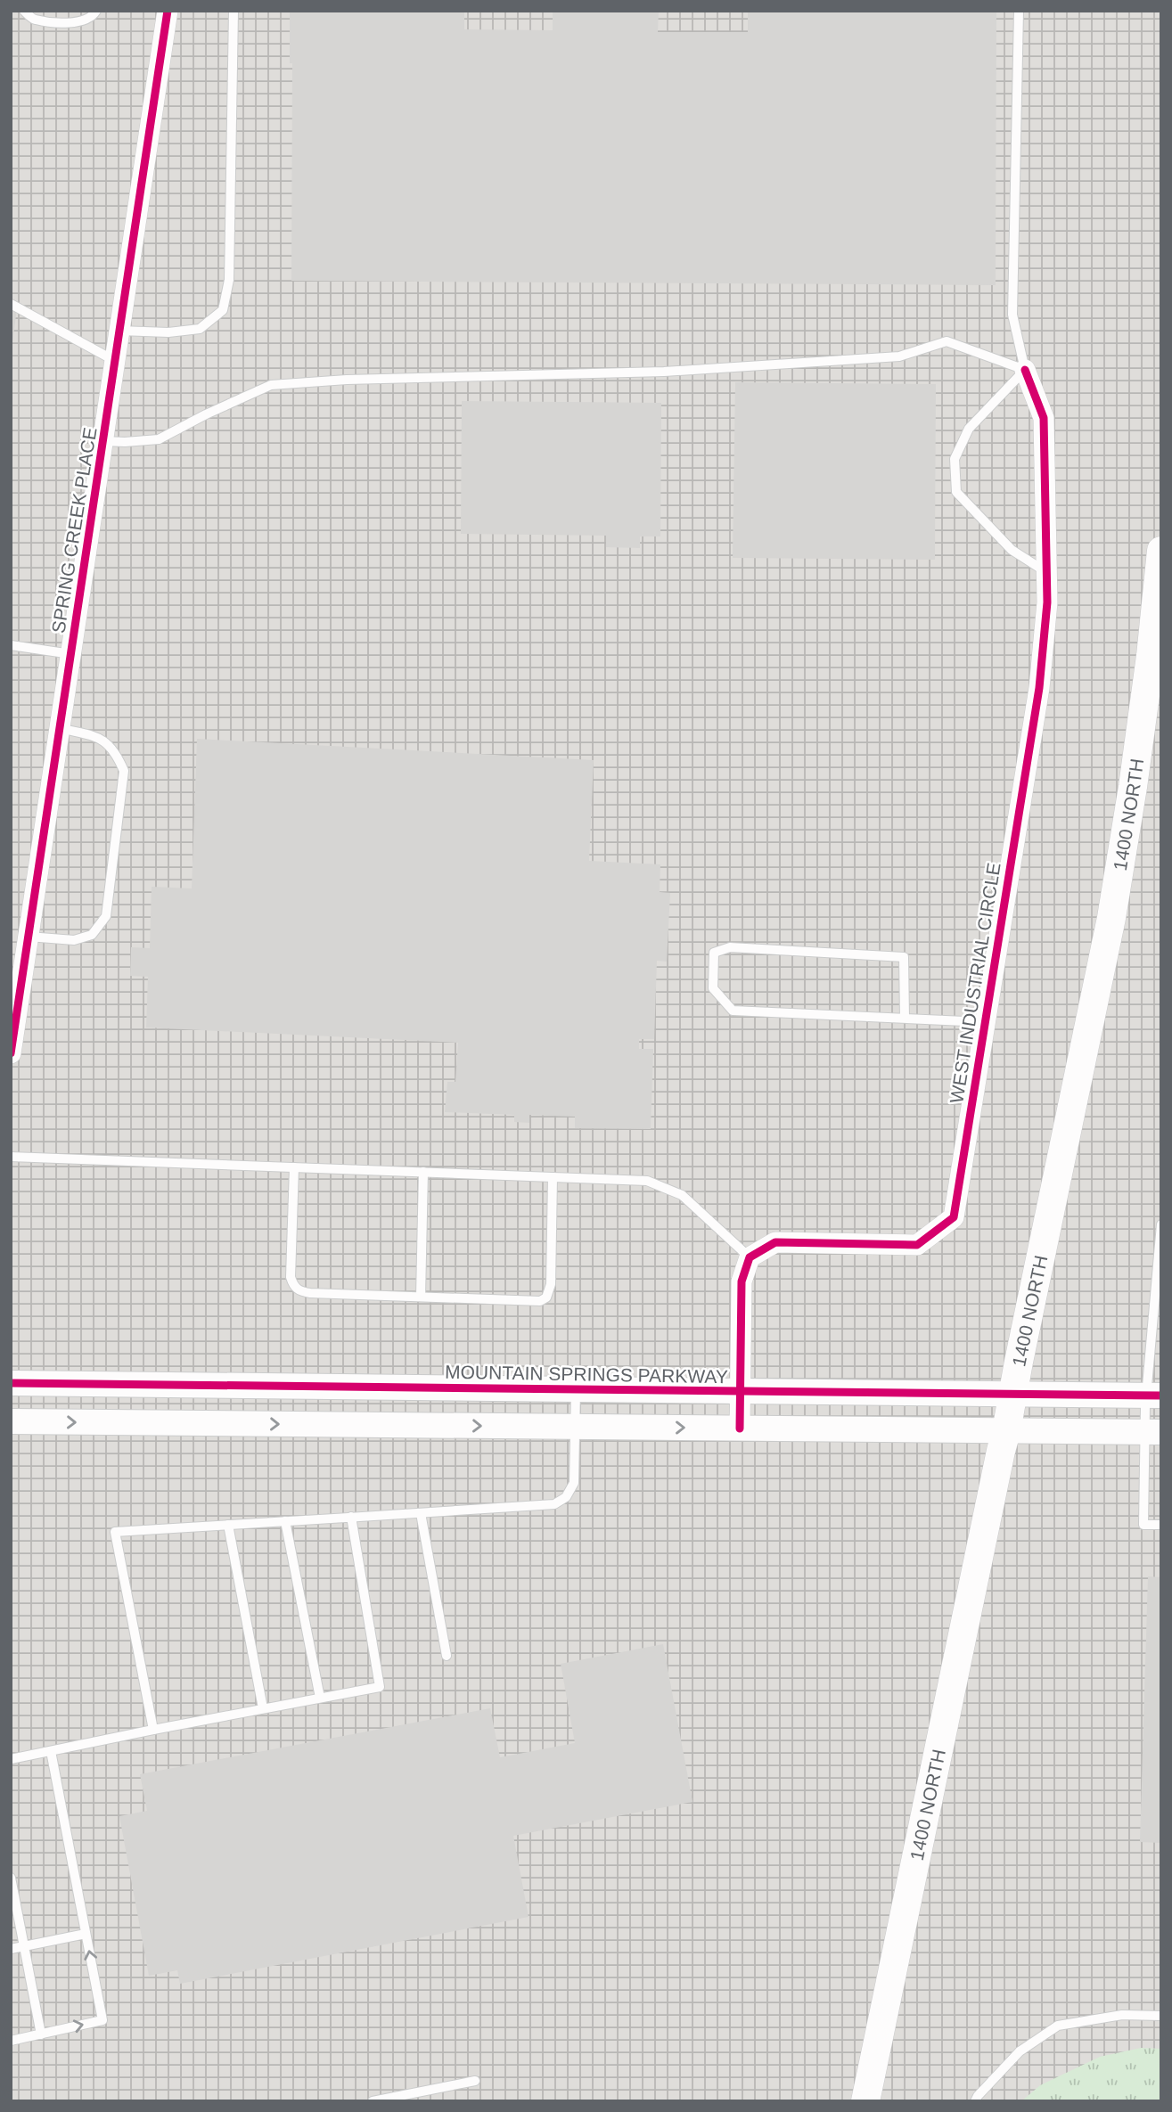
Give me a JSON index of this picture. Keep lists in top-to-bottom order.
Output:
{
  "streets": {
    "main road": ["1400 NORTH"],
    "street": ["SPRING CREEK PLACE", "WEST INDUSTRIAL CIRCLE", "MOUNTAIN SPRINGS PARKWAY"]
  },
  "crossings": [
    ["1400 NORTH", "MOUNTAIN SPRINGS PARKWAY"]
  ]
}
